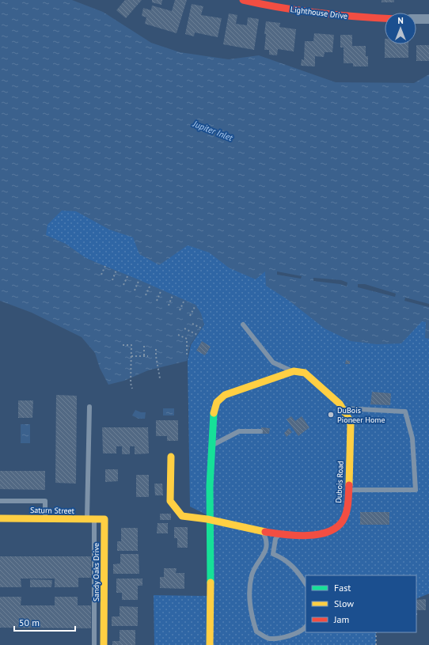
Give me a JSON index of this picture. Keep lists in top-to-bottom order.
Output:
{
  "streets": {
    "street": [
      "Lighthouse Drive",
      "Dubois Road",
      "Saturn Street",
      "Sandy Oaks Drive"
    ]
  },
  "crossings": [
    ["Saturn Street", "Sandy Oaks Drive"]
  ],
  "water": ["Jupiter Inlet"],
  "places": ["DuBois Pioneer Home"],
  "legend": ["Fast", "Slow", "Jam"],
  "scale_bar": "50 m",
  "north": "top"
}
